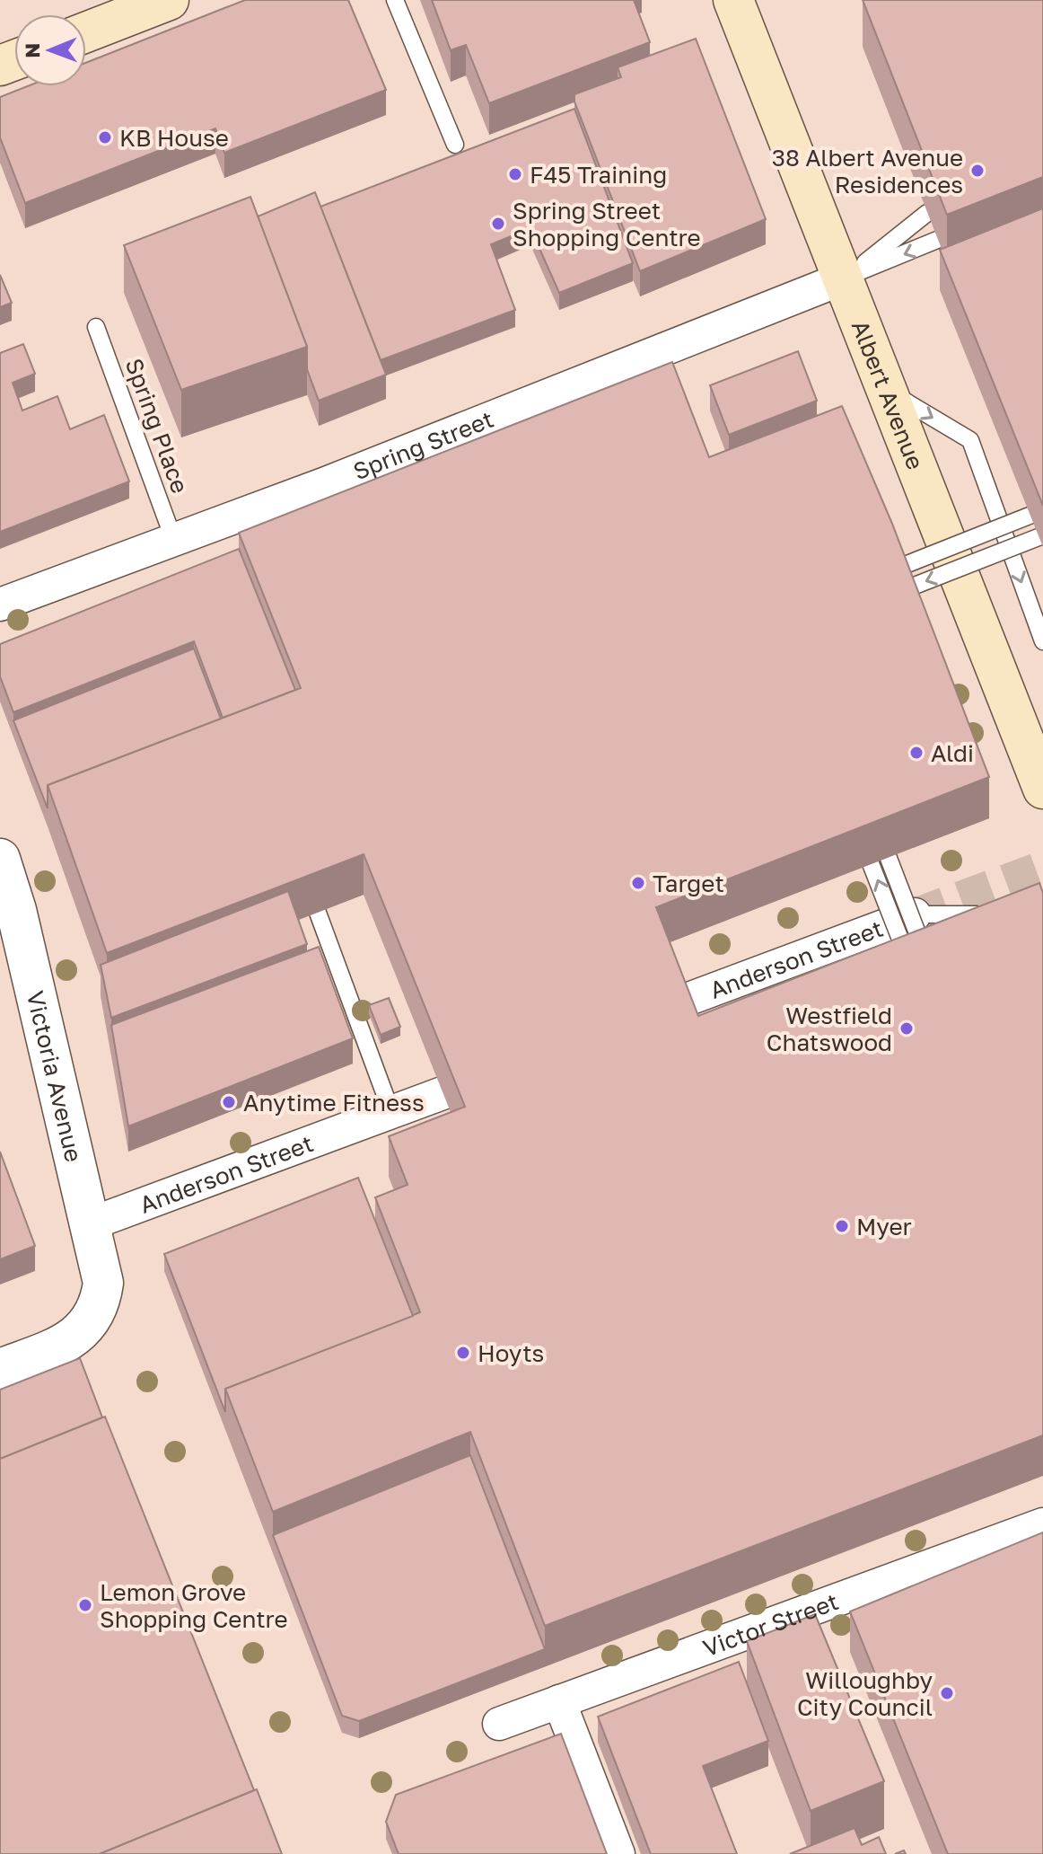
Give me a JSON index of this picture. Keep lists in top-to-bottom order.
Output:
{
  "streets": {
    "main road": ["Albert Avenue"],
    "street": [
      "Spring Street",
      "Anderson Street",
      "Victoria Avenue",
      "Victor Street"
    ],
    "lane": ["Spring Place"]
  },
  "crossings": [
    ["Albert Avenue", "Spring Street"],
    ["Spring Place", "Spring Street"],
    ["Anderson Street", "Victoria Avenue"]
  ],
  "places": [
    "KB House",
    "38 Albert Avenue Residences",
    "F45 Training",
    "Spring Street Shopping Centre",
    "Aldi",
    "Target",
    "Westfield Chatswood",
    "Anytime Fitness",
    "Myer",
    "Hoyts",
    "Lemon Grove Shopping Centre",
    "Willoughby City Council"
  ],
  "north": "left"
}
